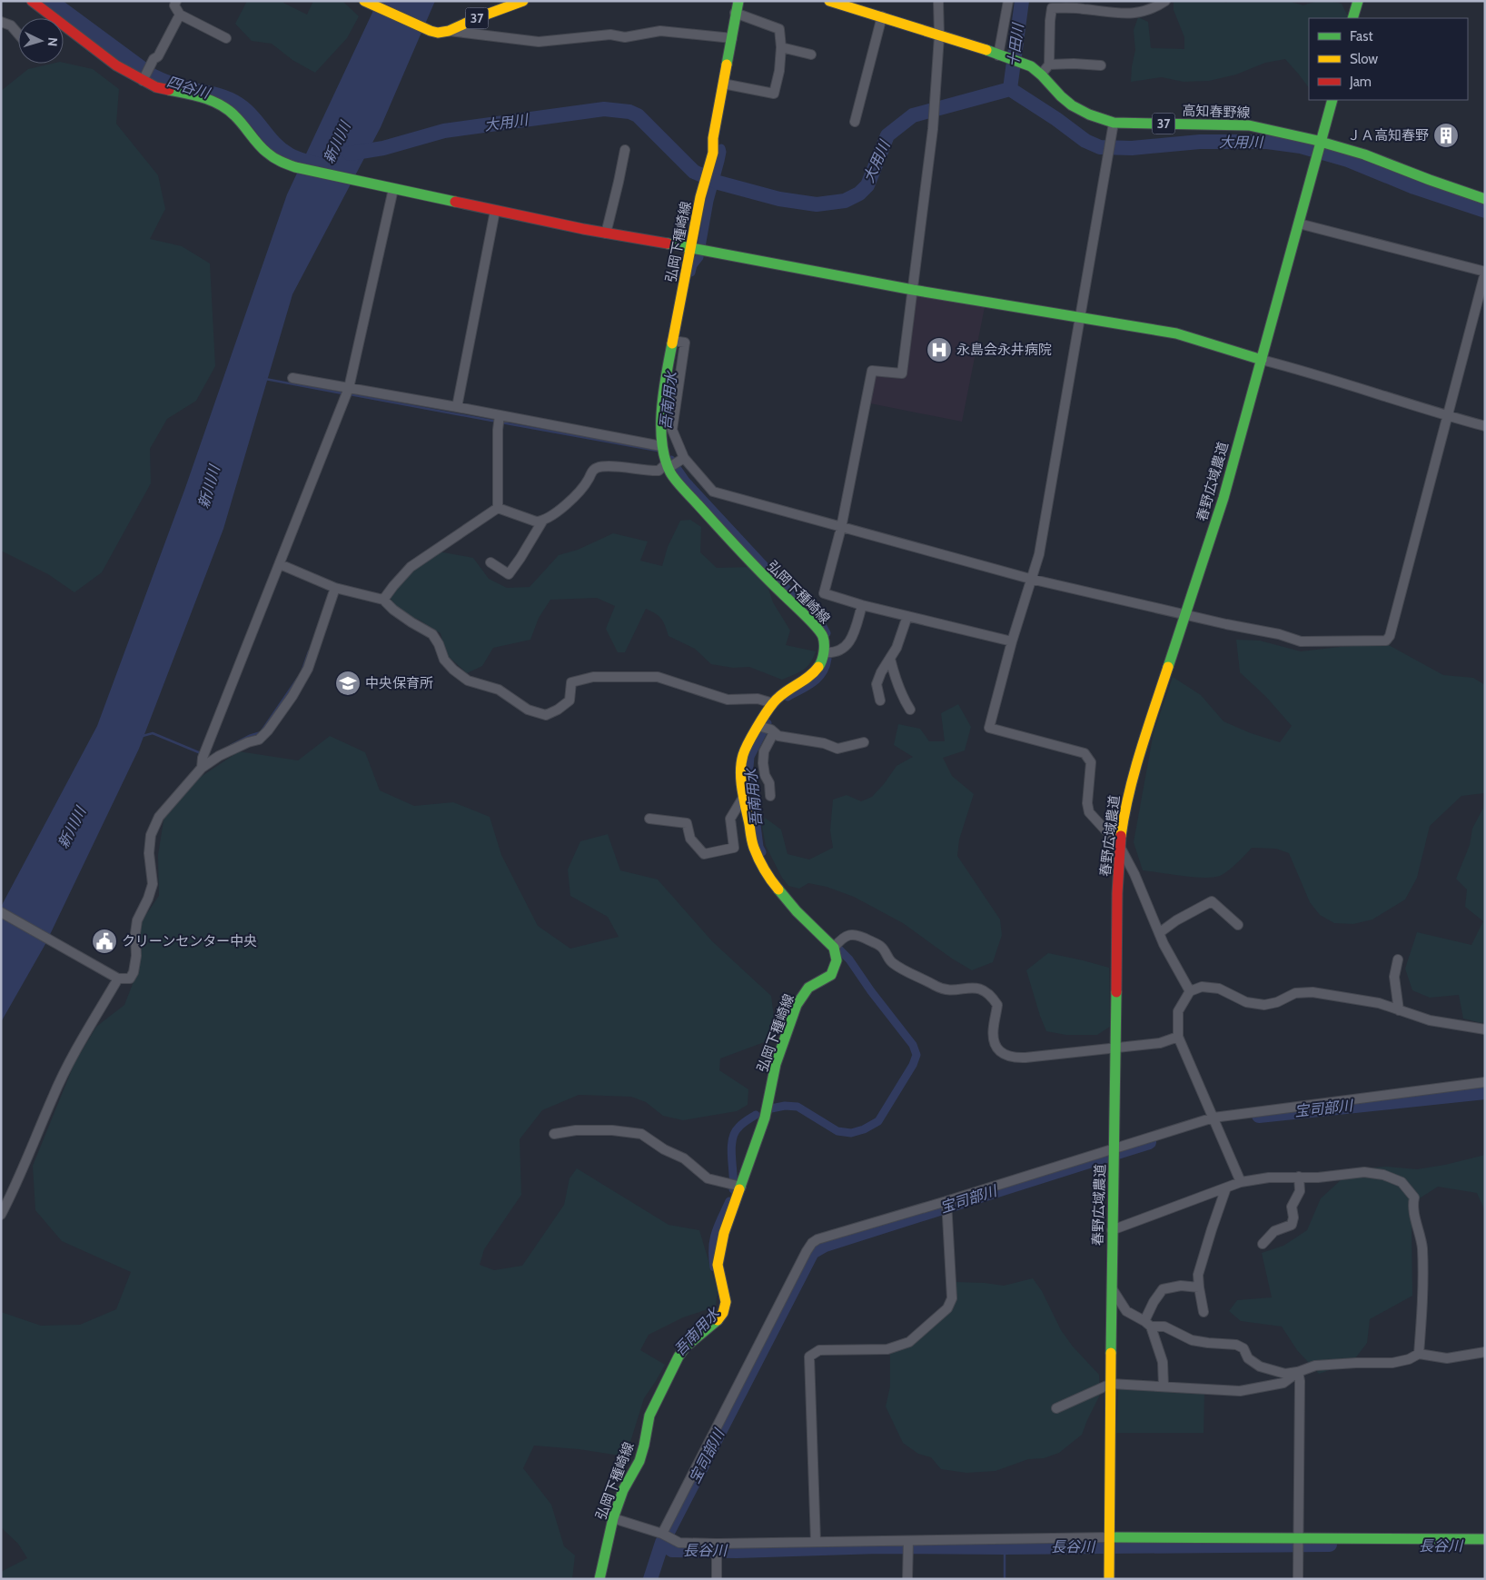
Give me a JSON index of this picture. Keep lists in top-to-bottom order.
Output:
{
  "streets": {
    "street": [
      "37",
      "高知春野線",
      "弘岡下種崎線",
      "春野広域農道"
    ]
  },
  "crossings": [
    ["高知春野線", "春野広域農道"]
  ],
  "water": [
    "十田川",
    "四谷川",
    "大用川",
    "新川川",
    "吾南用水",
    "宝司部川",
    "長谷川"
  ],
  "places": {
    "building": ["ＪＡ高知春野"],
    "hospital": ["永島会永井病院"],
    "school or university": ["中央保育所"],
    "public building": ["クリーンセンター中央"]
  },
  "legend": ["Fast", "Slow", "Jam"],
  "north": "right"
}
